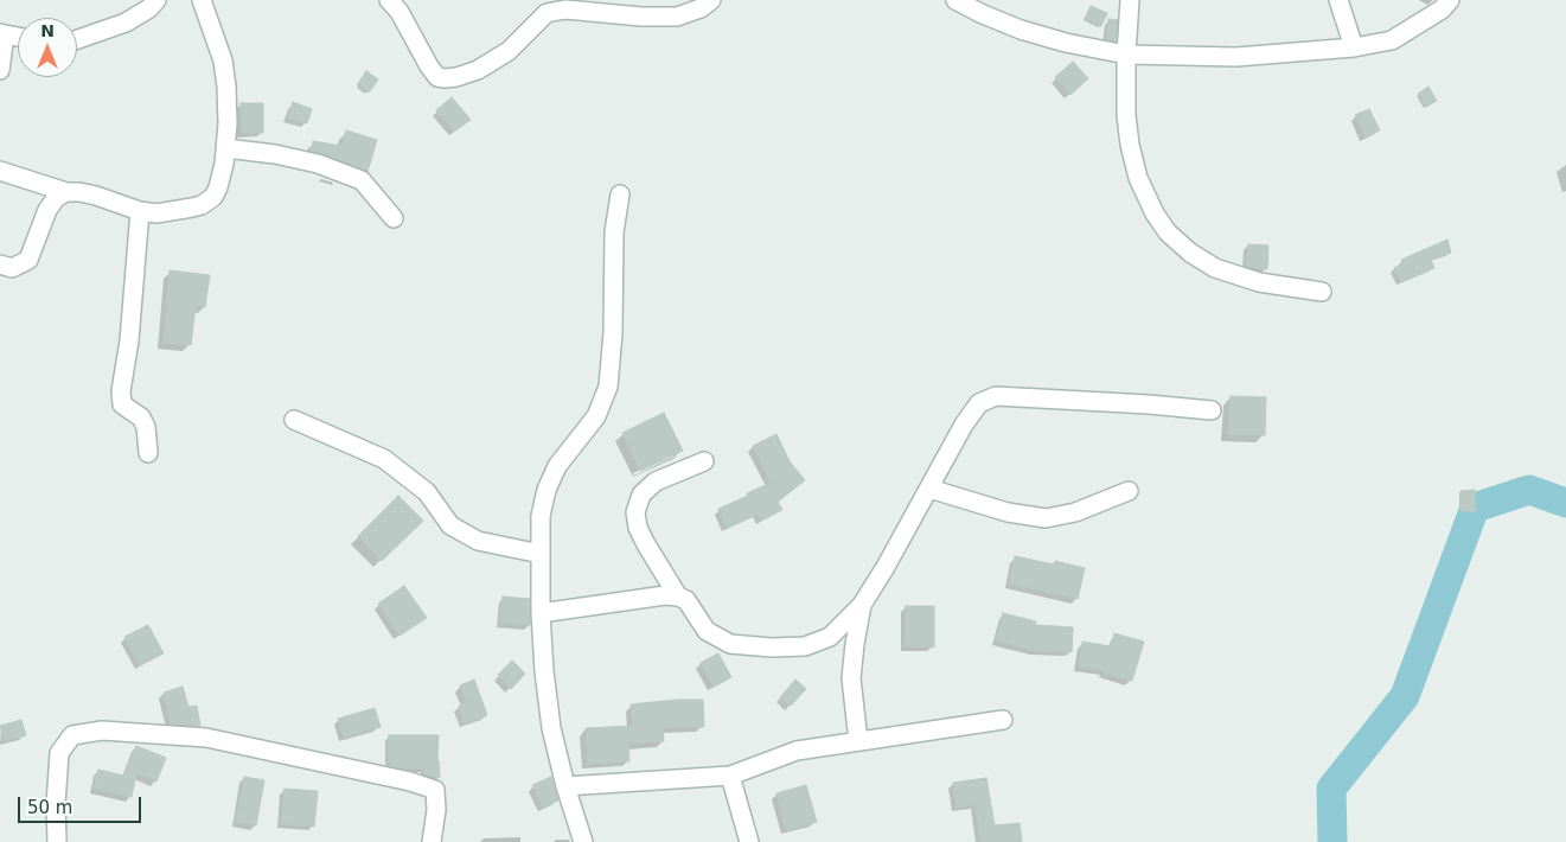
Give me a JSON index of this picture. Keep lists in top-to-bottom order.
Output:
{
  "scale_bar": "50 m",
  "north": "top"
}
